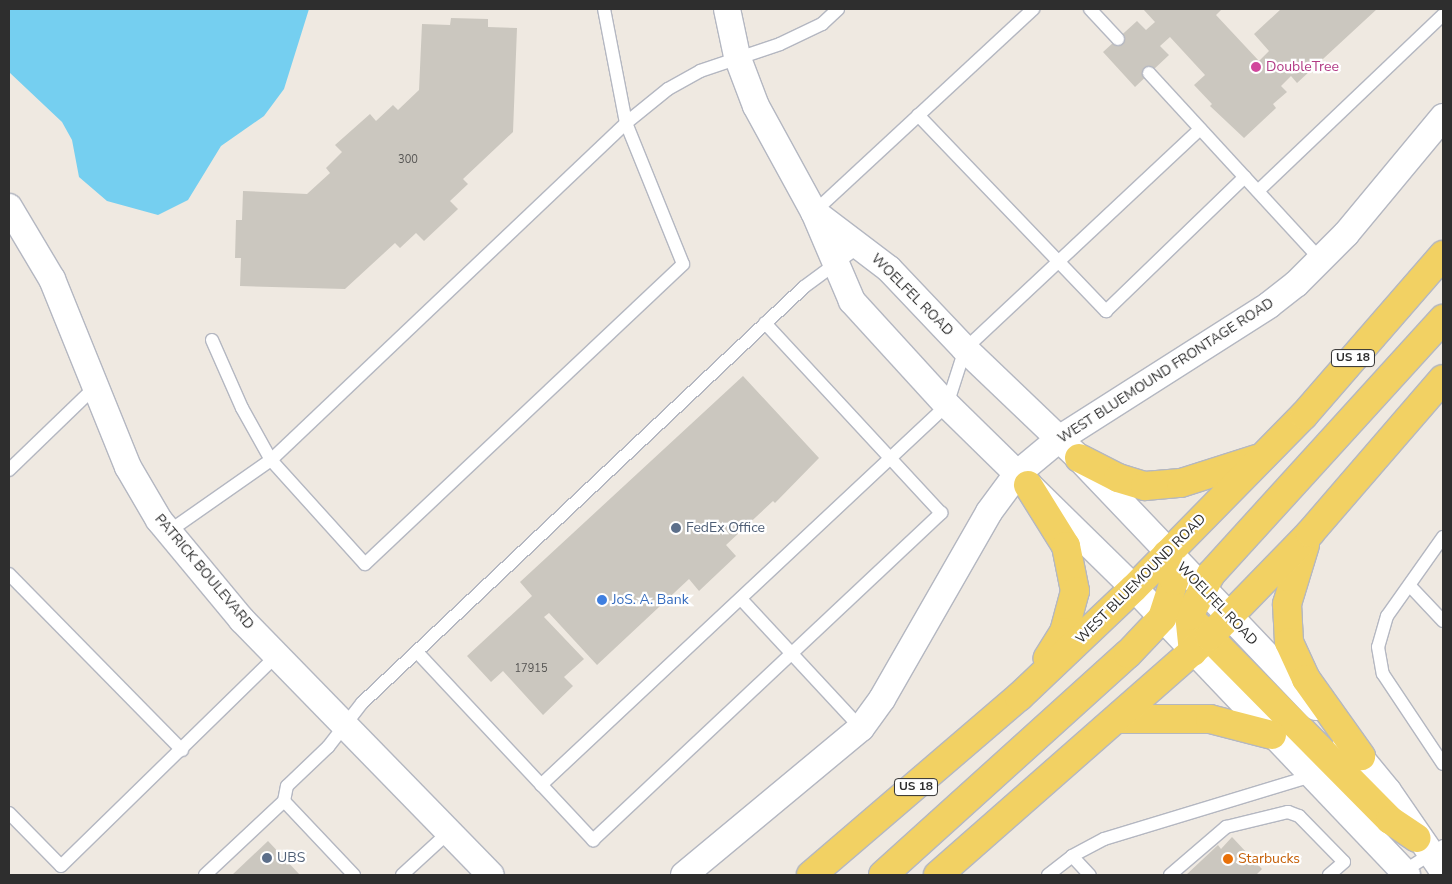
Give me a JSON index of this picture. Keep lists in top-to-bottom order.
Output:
{
  "streets": {
    "main road": ["US 18", "WEST BLUEMOUND ROAD"],
    "street": ["WOELFEL ROAD", "WEST BLUEMOUND FRONTAGE ROAD", "PATRICK BOULEVARD"]
  },
  "crossings": [
    ["WOELFEL ROAD", "WEST BLUEMOUND FRONTAGE ROAD"],
    ["WOELFEL ROAD", "WEST BLUEMOUND ROAD"]
  ],
  "places": [
    "DoubleTree",
    "FedEx Office",
    "JoS. A. Bank",
    "UBS",
    "Starbucks"
  ],
  "house_numbers": ["300", "17915"]
}
